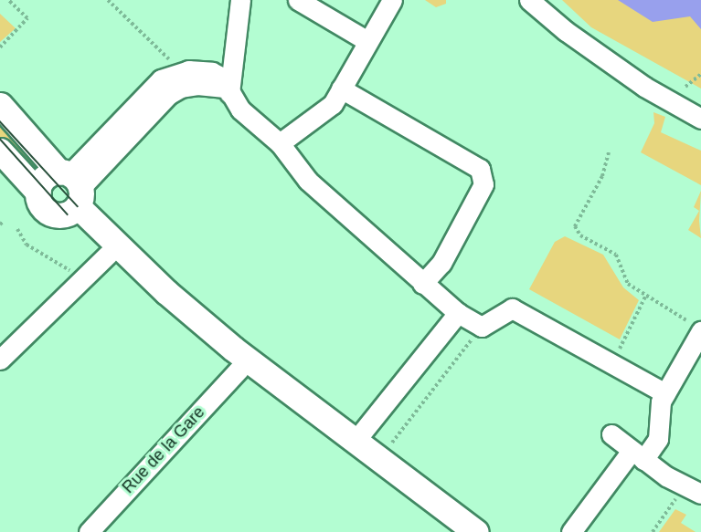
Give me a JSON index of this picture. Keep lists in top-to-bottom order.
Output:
{
  "streets": {
    "street": ["Rue de la Gare"]
  }
}
